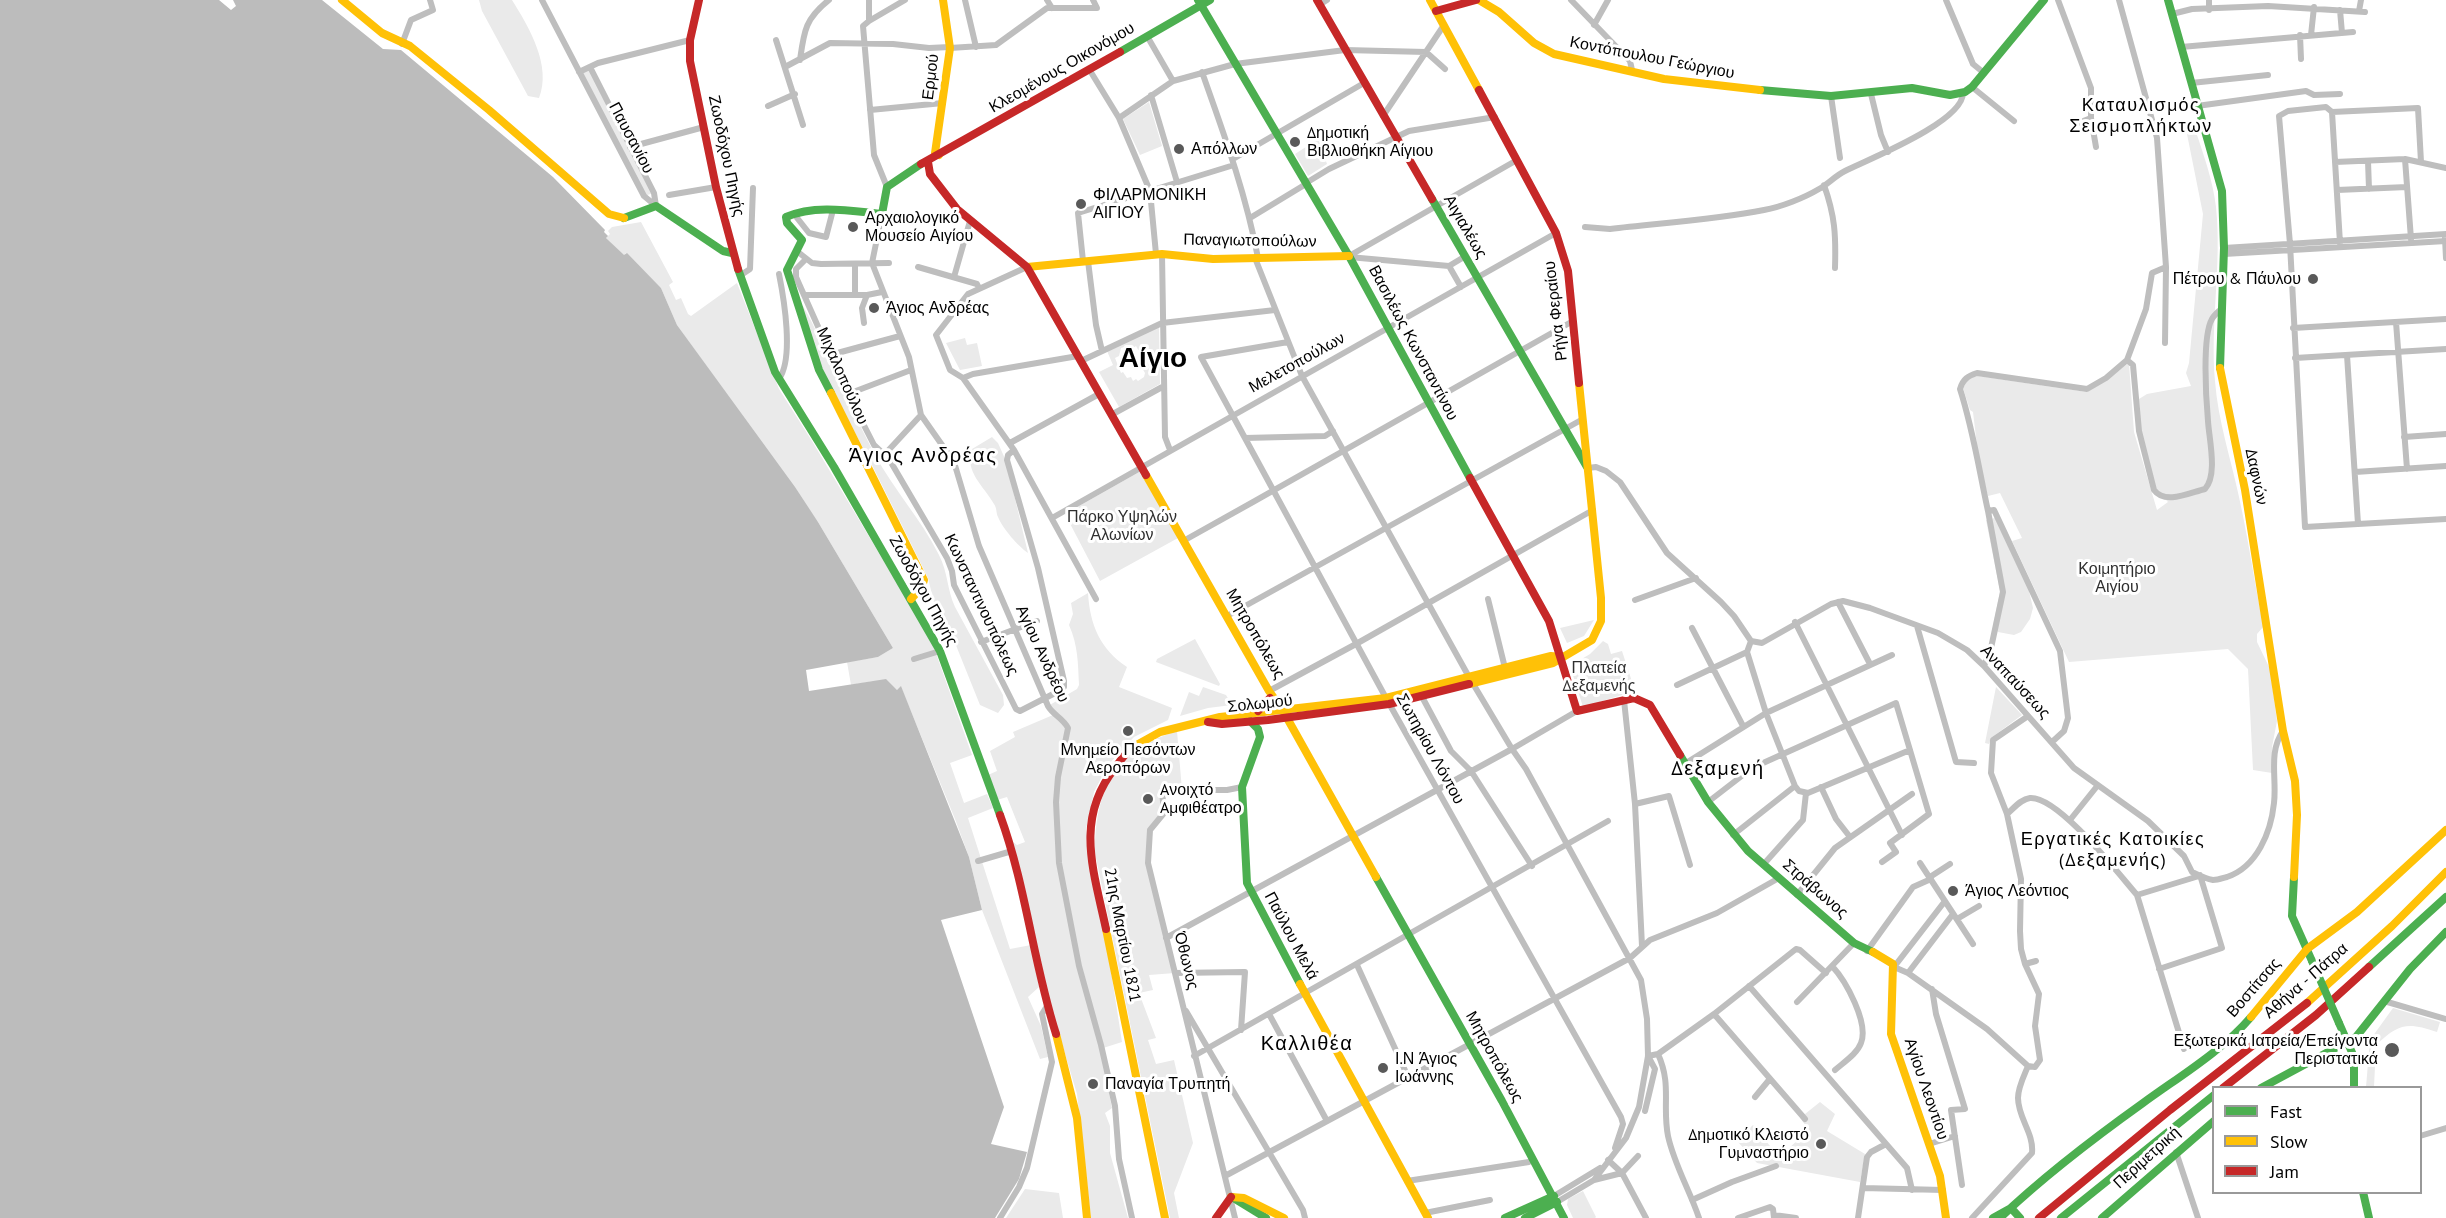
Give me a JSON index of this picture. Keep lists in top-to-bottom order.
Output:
{
  "streets": {
    "main road": [
      "Κοντόπουλου Γεώργιου",
      "Κλεομένους Οικονόμου",
      "Ερμού",
      "Παυσανίου",
      "Ζωοδόχου Πηγής",
      "Αιγιαλέως",
      "Παναγιωτοπούλων",
      "Ρήγα Φεραίου",
      "Βασιλέως Κωνσταντίνου",
      "Μιχαλοπούλου",
      "Δαφνών",
      "Μητροπόλεως",
      "Σολωμού",
      "Στράβωνος",
      "21ης Μαρτίου 1821",
      "Παύλου Μελά",
      "Αθήνα - Πάτρα",
      "Βοστίτσας",
      "Αγίου Λεοντίου",
      "Περιμετρική"
    ],
    "street": [
      "Μελετοπούλων",
      "Κωνσταντινουπόλεως",
      "Αγίου Ανδρέου",
      "Αναπαύσεως",
      "Σωτηρίου Λόντου",
      "Όθωνος"
    ]
  },
  "crossings": [
    ["Κοντόπουλου Γεώργιου", "Ρήγα Φεραίου"],
    ["Κλεομένους Οικονόμου", "Ερμού"],
    ["Κλεομένους Οικονόμου", "Βασιλέως Κωνσταντίνου"],
    ["Κλεομένους Οικονόμου", "Μητροπόλεως"],
    ["Παυσανίου", "Ζωοδόχου Πηγής"],
    ["Ζωοδόχου Πηγής", "Μιχαλοπούλου"],
    ["Αιγιαλέως", "Ρήγα Φεραίου"],
    ["Αιγιαλέως", "Μελετοπούλων"],
    ["Παναγιωτοπούλων", "Βασιλέως Κωνσταντίνου"],
    ["Παναγιωτοπούλων", "Μητροπόλεως"],
    ["Ρήγα Φεραίου", "Μελετοπούλων"],
    ["Ρήγα Φεραίου", "Σολωμού"],
    ["Βασιλέως Κωνσταντίνου", "Μελετοπούλων"],
    ["Βασιλέως Κωνσταντίνου", "Σολωμού"],
    ["Μελετοπούλων", "Μητροπόλεως"],
    ["Μελετοπούλων", "Σωτηρίου Λόντου"],
    ["Δαφνών", "Βοστίτσας"],
    ["Κωνσταντινουπόλεως", "Αγίου Ανδρέου"],
    ["Μητροπόλεως", "Σολωμού"],
    ["Σολωμού", "Σωτηρίου Λόντου"],
    ["Σολωμού", "21ης Μαρτίου 1821"],
    ["Στράβωνος", "Αγίου Λεοντίου"]
  ],
  "districts": [
    "Καταυλισμός Σεισμοπλήκτων",
    "Αίγιο",
    "Άγιος Ανδρέας",
    "Δεξαμενή",
    "Εργατικές Κατοικίες (Δεξαμενής)",
    "Καλλιθέα"
  ],
  "parks": ["Πάρκο Υψηλών Αλωνίων", "Κοιμητήριο Αιγίου", "Πλατεία Δεξαμενής"],
  "places": [
    "Δημοτική Βιβλιοθήκη Αίγιου",
    "Απόλλων",
    "ΦΙΛΑΡΜΟΝΙΚΗ ΑΙΓΙΟΥ",
    "Αρχαιολογικό Μουσείο Αιγίου",
    "Πέτρου & Πάυλου",
    "Άγιος Ανδρέας",
    "Μνημείο Πεσόντων Αεροπόρων",
    "Aνοιχτό Aμφιθέατρο",
    "Άγιος Λεόντιος",
    "Εξωτερικά Ιατρεία/Επείγοντα Περιστατικά",
    "Ι.Ν Άγιος Ιωάννης",
    "Παναγία Τρυπητή",
    "Δημοτικό Κλειστό Γυμναστήριο"
  ],
  "legend": ["Fast", "Slow", "Jam"]
}
